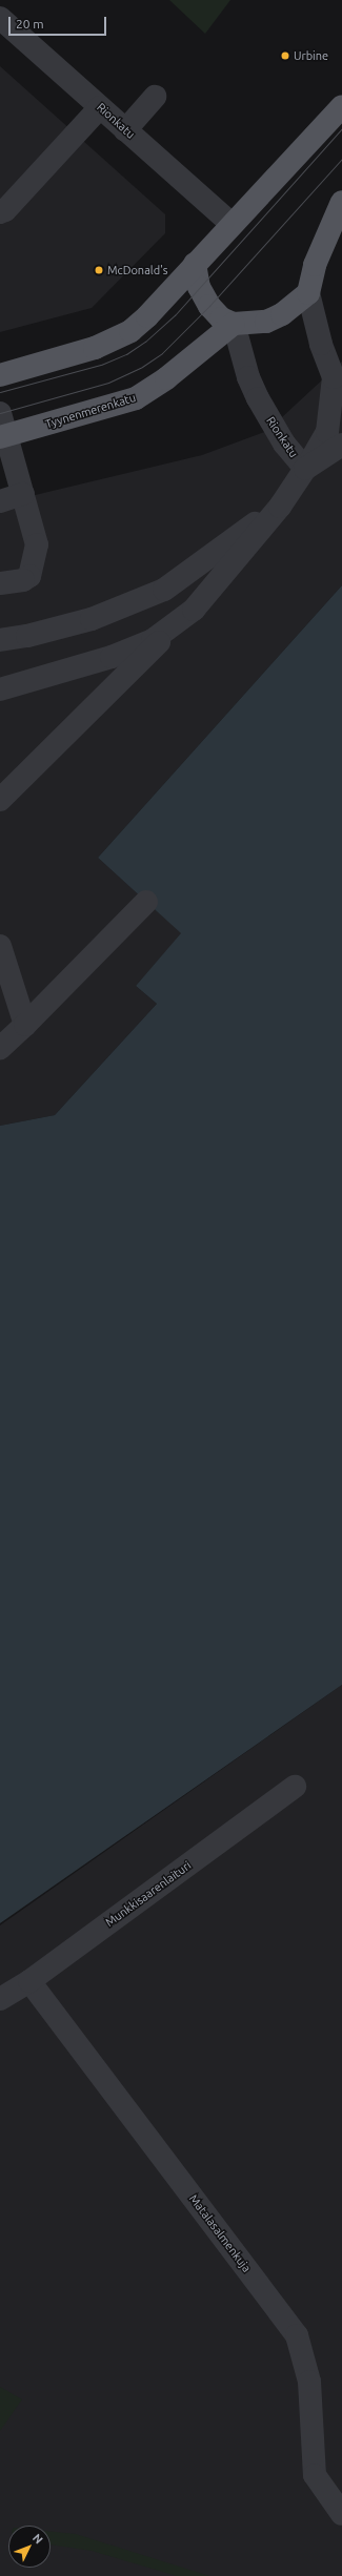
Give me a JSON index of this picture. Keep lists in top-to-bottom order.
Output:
{
  "streets": {
    "main road": ["Tyynenmerenkatu"],
    "street": ["Rionkatu", "Munkkisaarenlaituri", "Matalasalmenkuja"]
  },
  "crossings": [
    ["Rionkatu", "Tyynenmerenkatu"],
    ["Munkkisaarenlaituri", "Matalasalmenkuja"]
  ],
  "places": ["Urbine", "McDonald's"],
  "scale_bar": "20 m",
  "north": "top right"
}
